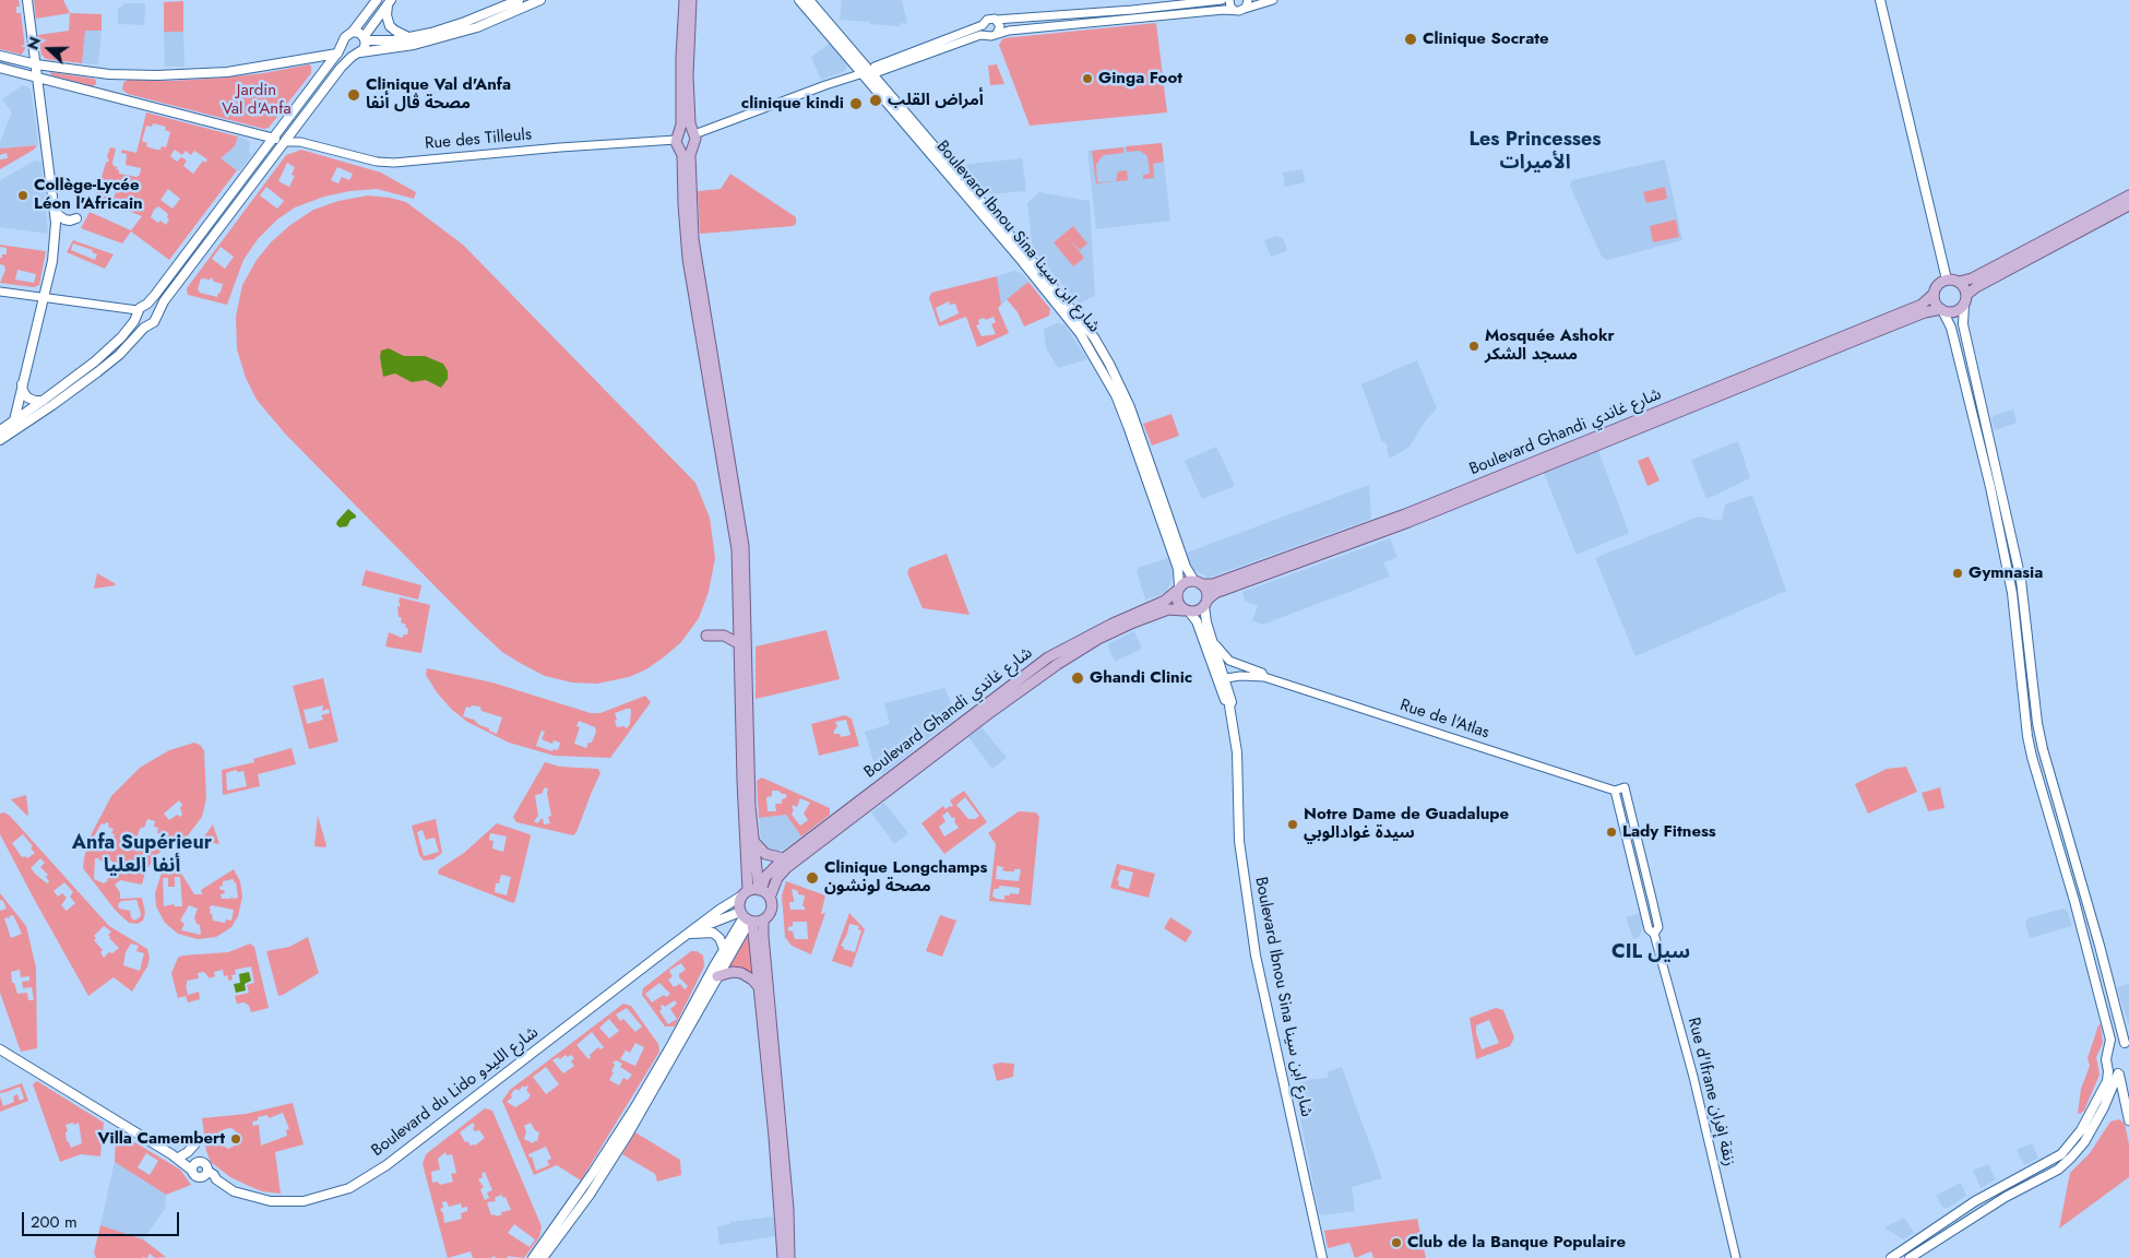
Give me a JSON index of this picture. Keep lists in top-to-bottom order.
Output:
{
  "streets": {
    "main road": ["Boulevard Ibnou Sina شارع ابن سينا", "Boulevard Ghandi شارع غاندي", "Boulevard du Lido شارع الليدو"],
    "street": ["Rue des Tilleuls", "Rue de l'Atlas", "Rue d'Ifrane زنقة إفران"]
  },
  "crossings": [
    ["Boulevard Ibnou Sina شارع ابن سينا", "Boulevard Ghandi شارع غاندي"],
    ["Boulevard Ibnou Sina شارع ابن سينا", "Rue de l'Atlas"],
    ["Boulevard Ghandi شارع غاندي", "Boulevard du Lido شارع الليدو"],
    ["Rue de l'Atlas", "Rue d'Ifrane زنقة إفران"]
  ],
  "districts": ["Les Princesses الأميرات", "Anfa Supérieur أنفا العليا", "CIL سيل"],
  "parks": ["Jardin Val d'Anfa"],
  "places": [
    "Clinique Socrate",
    "Ginga Foot",
    "Clinique Val d'Anfa مصحة ڤال أنفا",
    "أمراض القلب",
    "clinique kindi",
    "Collège-Lycée Léon l'Africain",
    "Mosquée Ashokr مسجد الشكر",
    "Gymnasia",
    "Ghandi Clinic",
    "Notre Dame de Guadalupe سيدة غوادالوبي",
    "Lady Fitness",
    "Clinique Longchamps مصحة لونشون",
    "Villa Camembert",
    "Club de la Banque Populaire"
  ],
  "scale_bar": "200 m",
  "north": "left"
}
